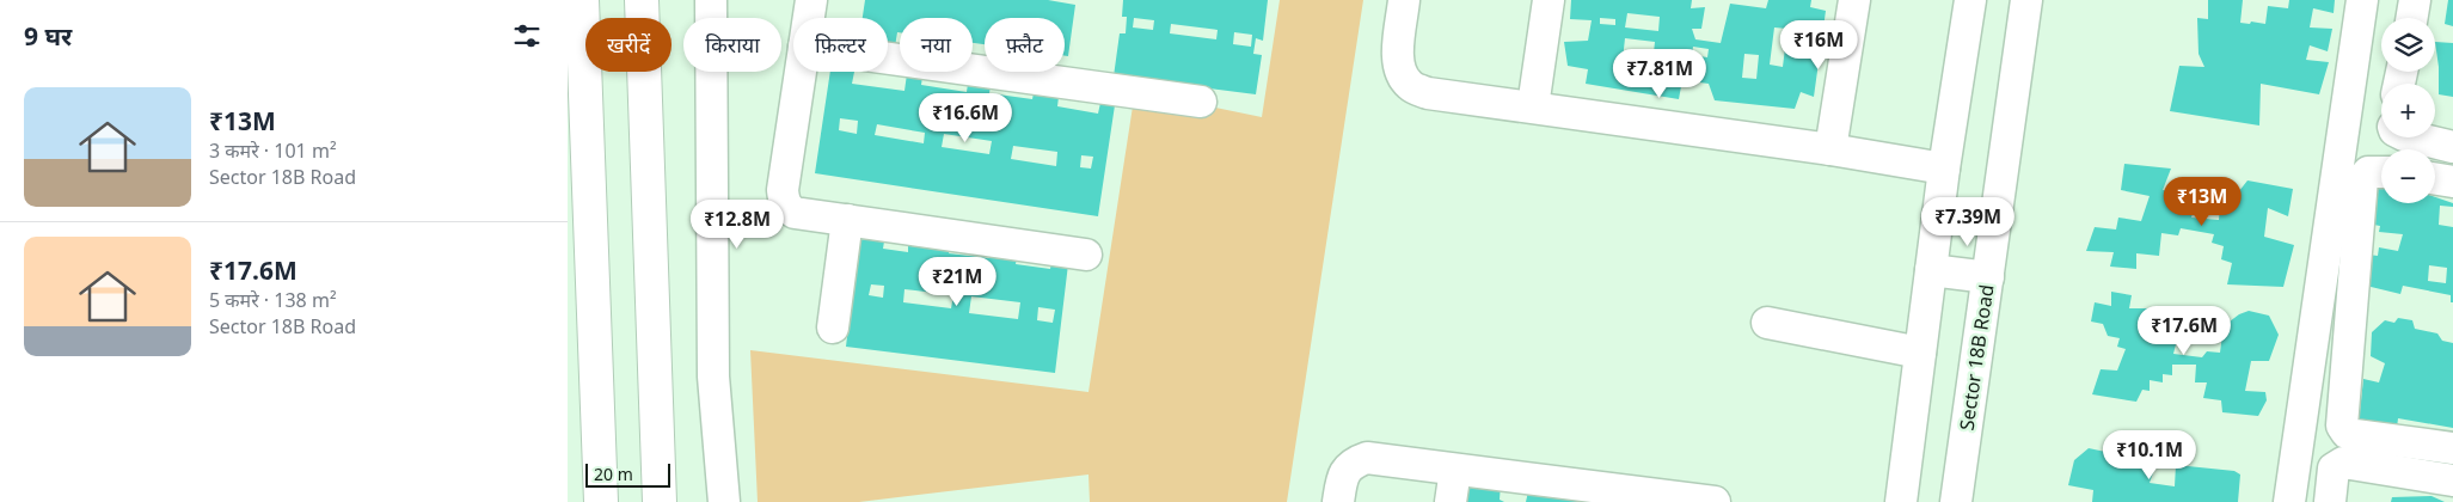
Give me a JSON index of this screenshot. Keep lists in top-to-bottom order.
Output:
{
  "streets": {
    "street": ["Sector 18B Road"]
  },
  "scale_bar": "20 m",
  "page": {
    "heading": "9 घर",
    "map_buttons": ["+", "−"],
    "chip": [
      "खरीदें",
      "किराया",
      "फ़िल्टर",
      "नया",
      "फ़्लैट"
    ],
    "price": [
      "₹16M",
      "₹7.81M",
      "₹16.6M",
      "₹13M",
      "₹7.39M",
      "₹12.8M",
      "₹21M",
      "₹17.6M",
      "₹10.1M"
    ],
    "list": [
      {
        "name": "₹13M",
        "note": "3 कमरे · 101 m² · Sector 18B Road"
      },
      {
        "name": "₹17.6M",
        "note": "5 कमरे · 138 m² · Sector 18B Road"
      }
    ],
    "scale": "20 m"
  }
}
